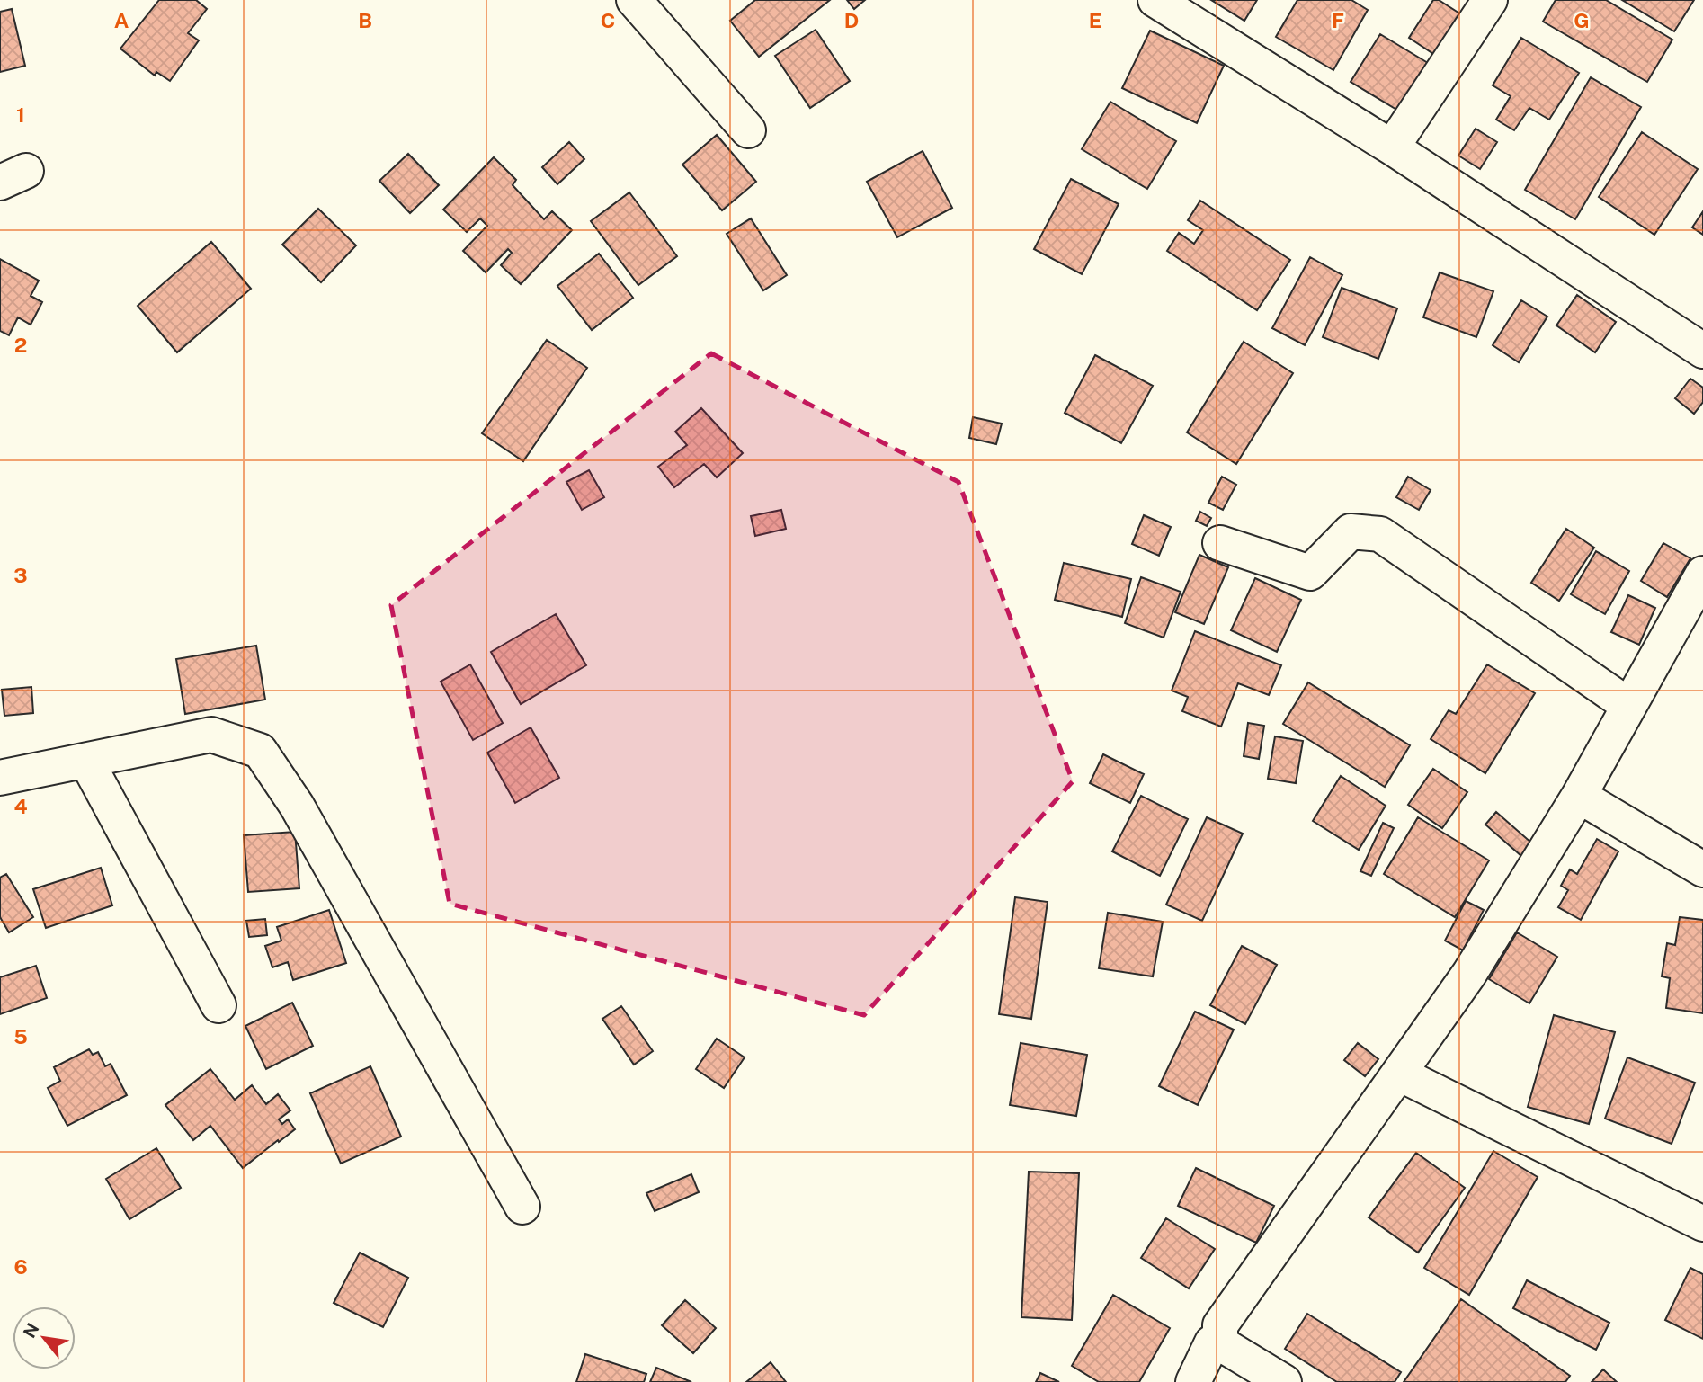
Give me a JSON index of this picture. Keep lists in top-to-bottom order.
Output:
{
  "north": "top left",
  "grid": {
    "columns": [
      "A",
      "B",
      "C",
      "D",
      "E",
      "F",
      "G"
    ],
    "rows": [
      "1",
      "2",
      "3",
      "4",
      "5",
      "6"
    ]
  }
}
